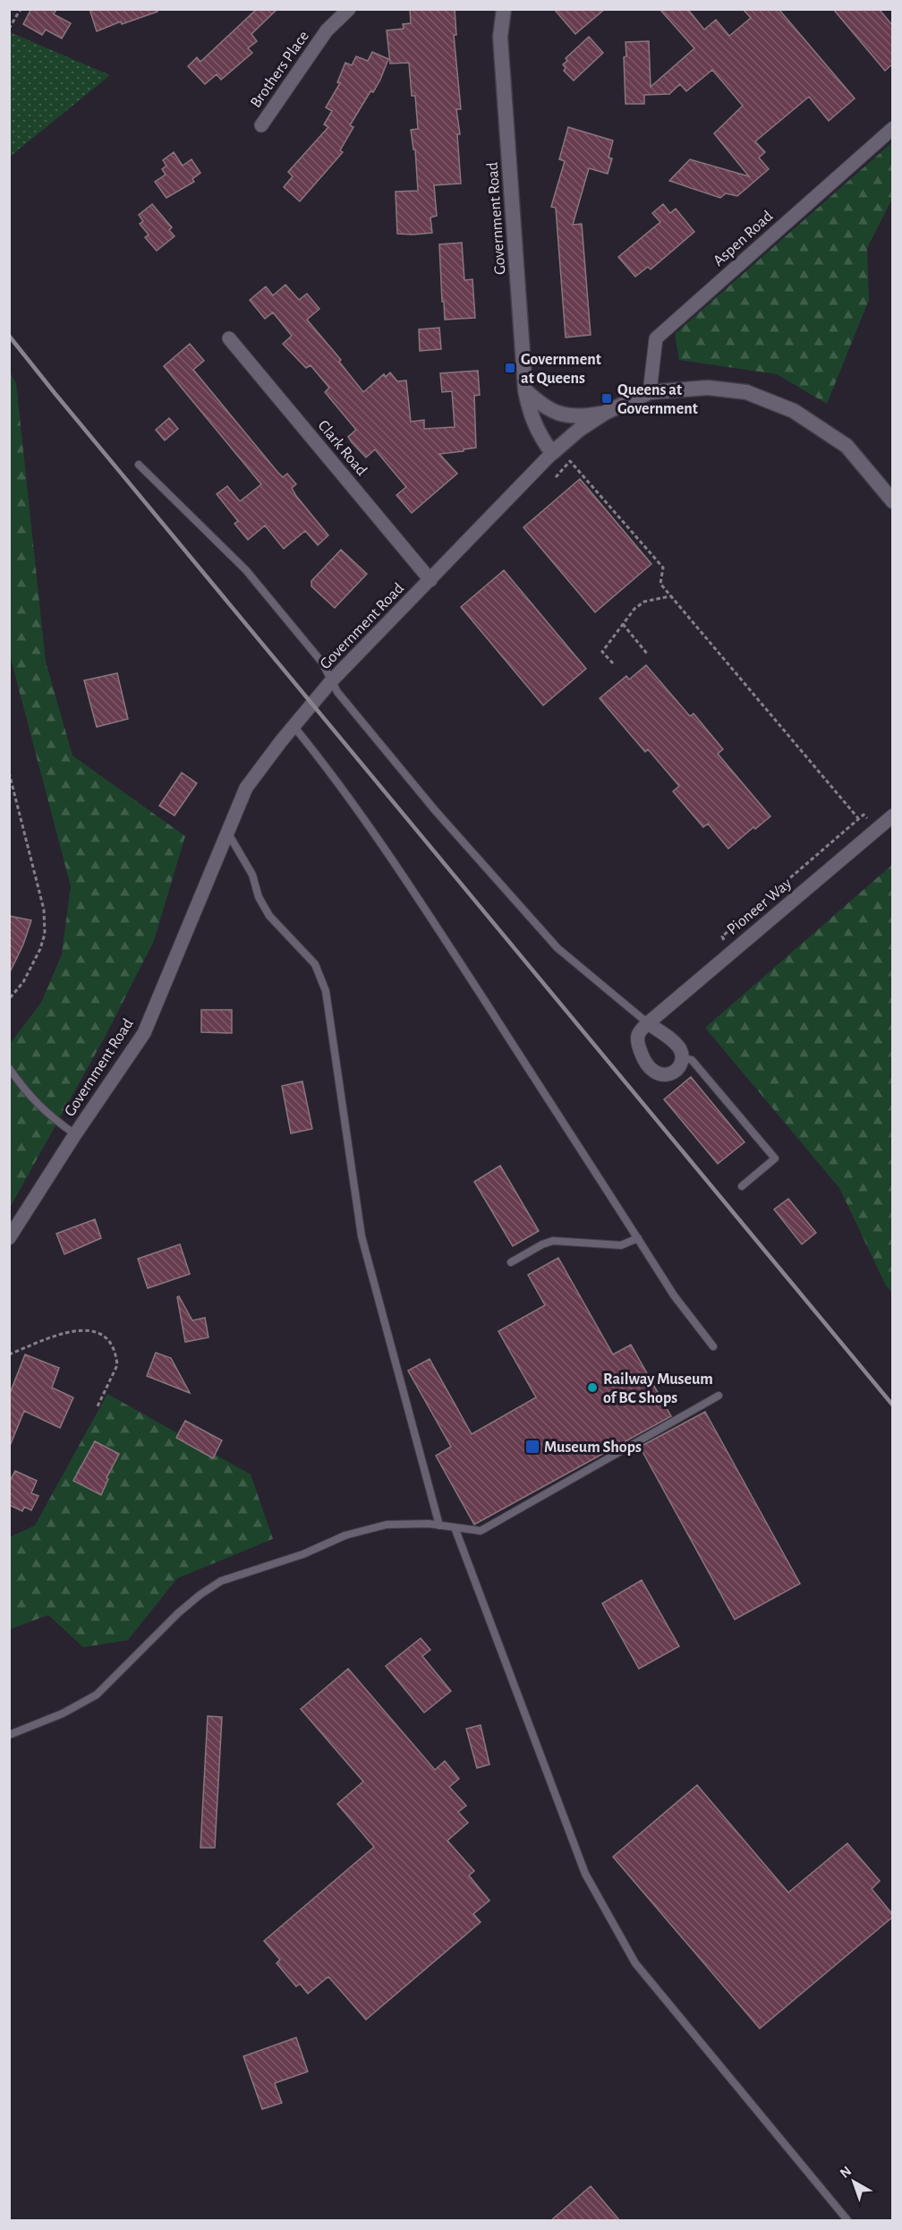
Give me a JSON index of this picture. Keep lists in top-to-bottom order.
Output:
{
  "streets": {
    "street": [
      "Brothers Place",
      "Government Road",
      "Aspen Road",
      "Clark Road",
      "Pioneer Way"
    ]
  },
  "crossings": [
    ["Government Road", "Clark Road"]
  ],
  "places": {
    "transit": ["Government at Queens", "Queens at Government", "Museum Shops"],
    "other": ["Railway Museum of BC Shops"]
  },
  "north": "top left"
}
